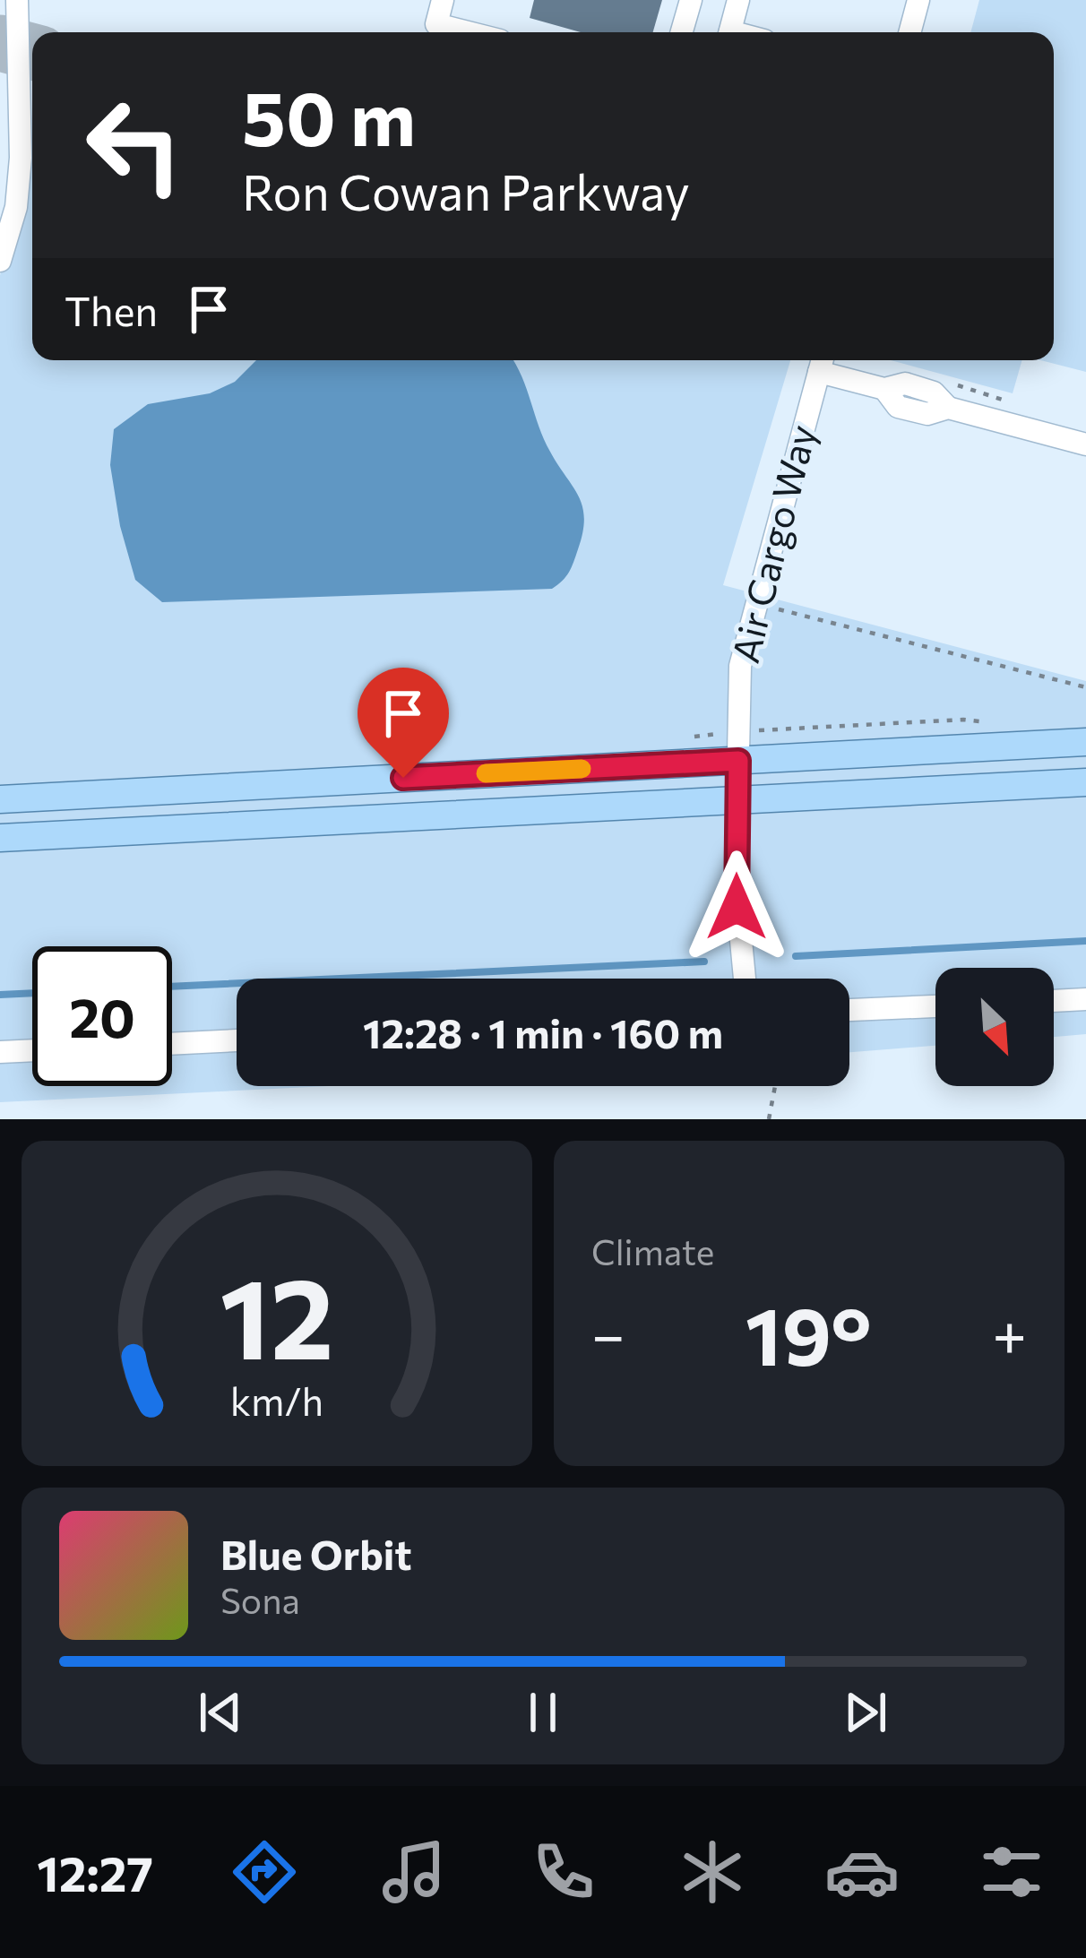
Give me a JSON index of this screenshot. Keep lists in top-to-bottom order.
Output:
{
  "streets": {
    "street": ["Air Cargo Way"]
  },
  "north": "bottom right",
  "page": {
    "turn": ["50 m", "Ron Cowan Parkway"],
    "then": "Then",
    "limit": "20",
    "trip": "12:28 · 1 min · 160 m",
    "tile": "Climate",
    "heat": ["−", "19°", "+"],
    "song": ["Blue Orbit", "Sona"],
    "tabs": "12:27",
    "gauge": ["12", "km/h"]
  }
}
